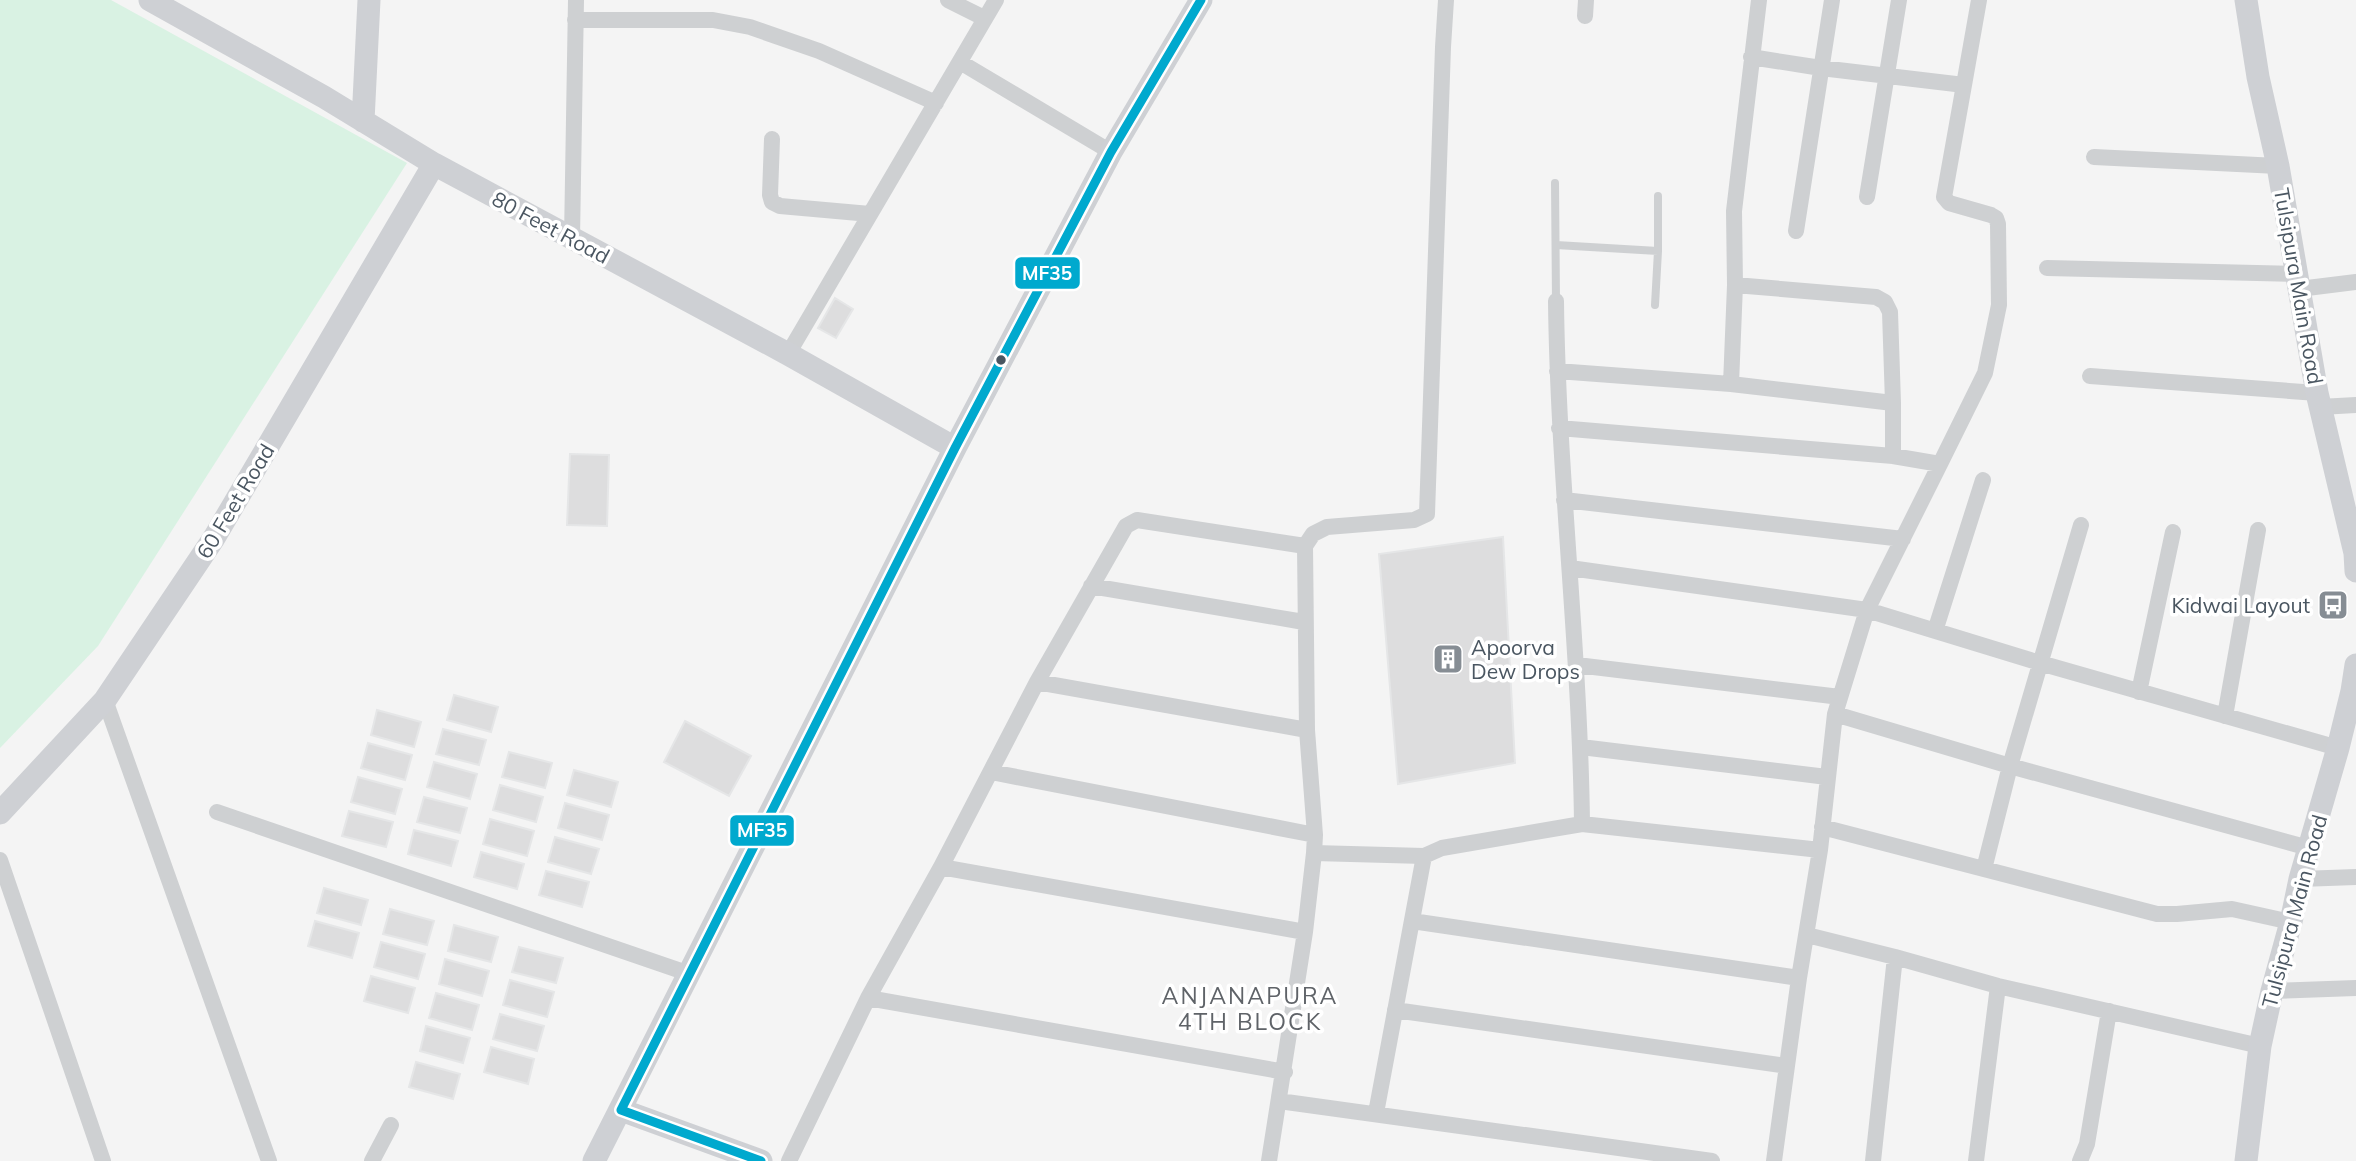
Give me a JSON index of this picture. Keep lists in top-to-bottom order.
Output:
{
  "streets": {
    "street": ["80 Feet Road", "Tulsipura Main Road", "60 Feet Road"]
  },
  "crossings": [
    ["80 Feet Road", "60 Feet Road"]
  ],
  "districts": ["ANJANAPURA 4TH BLOCK"],
  "places": {
    "bus stop": ["Kidwai Layout"],
    "building": ["Apoorva Dew Drops"]
  },
  "lines": ["transit line MF35"]
}
